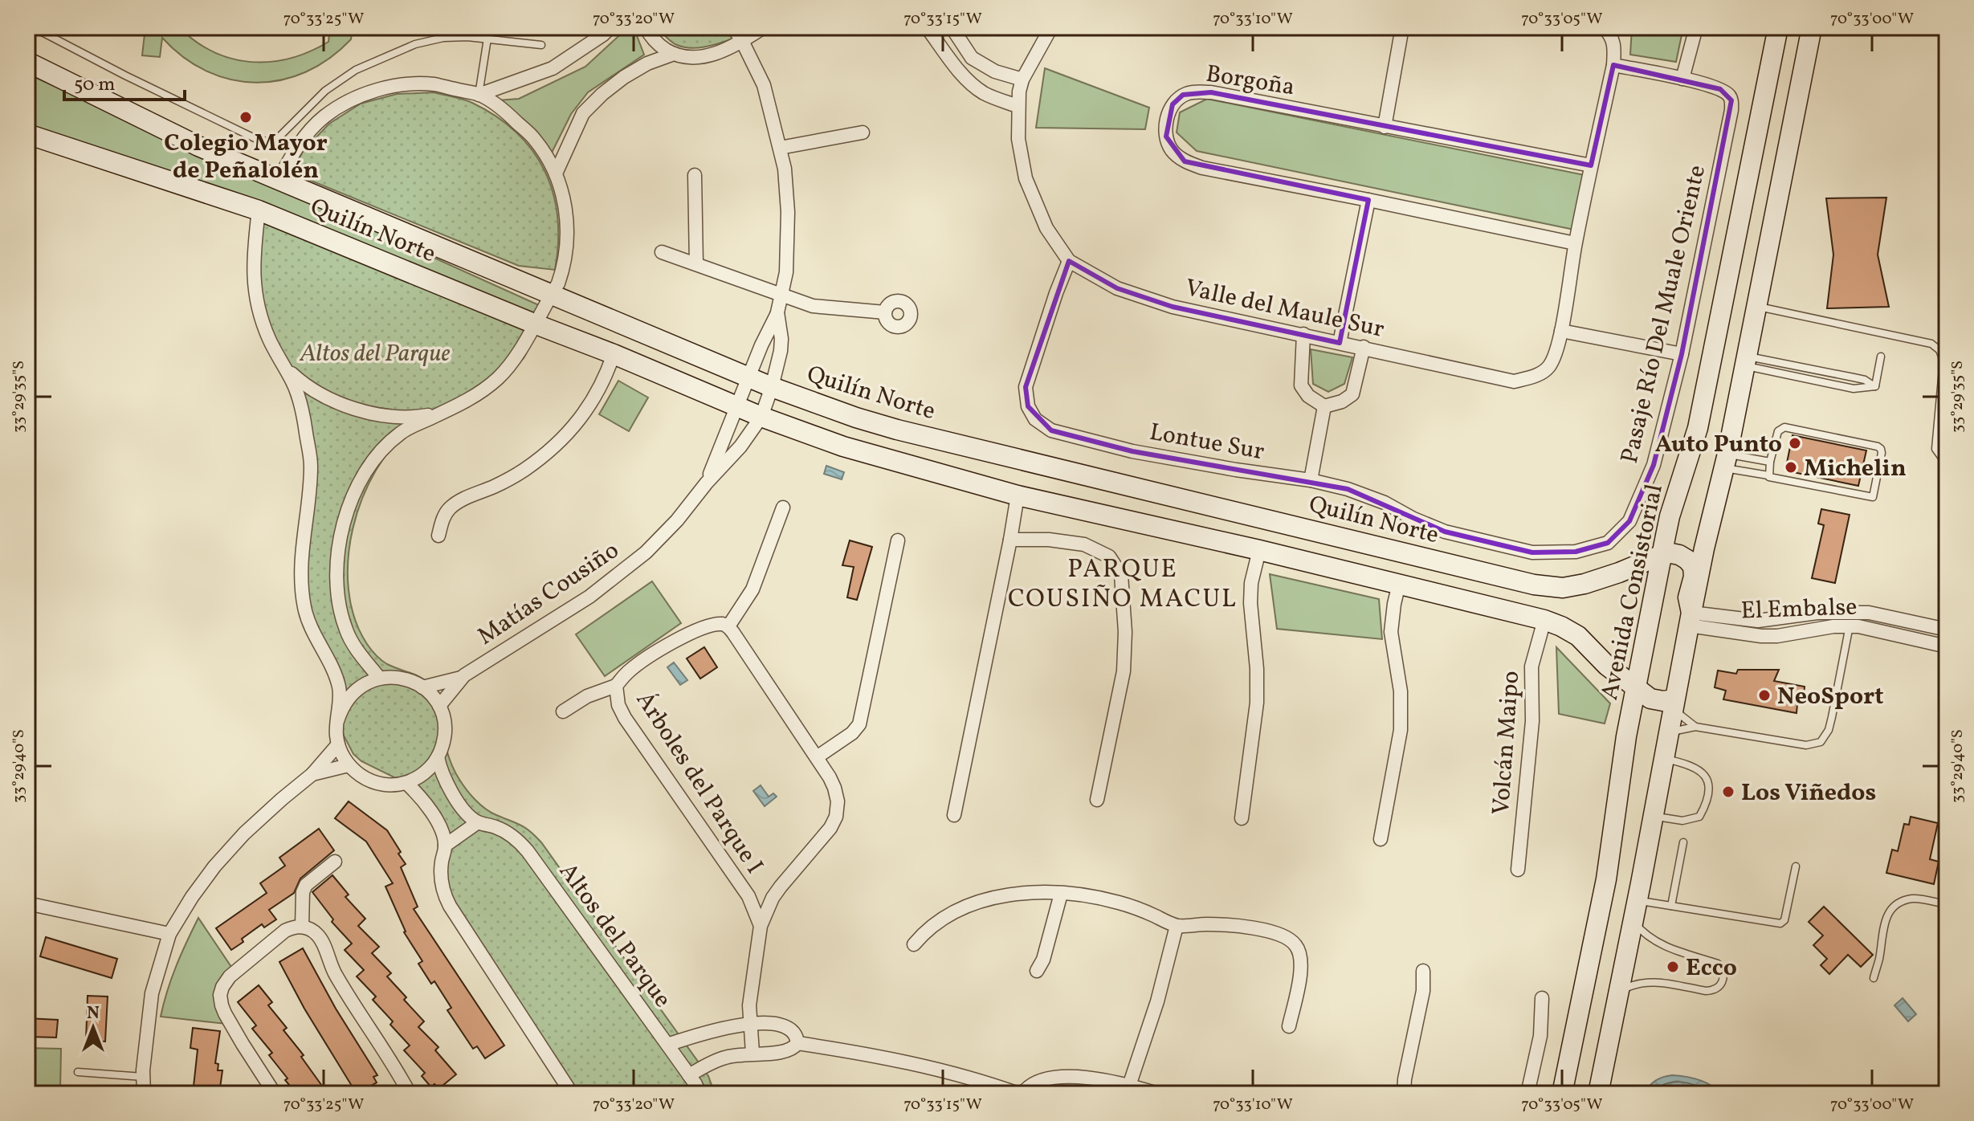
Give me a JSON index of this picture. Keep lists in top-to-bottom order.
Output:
{
  "streets": {
    "street": [
      "Borgoña",
      "Quilín Norte",
      "Valle del Maule Sur",
      "Pasaje Río Del Muale Oriente",
      "Lontue Sur",
      "Avenida Consistorial",
      "Matías Cousiño",
      "El Embalse",
      "Volcán Maipo",
      "Árboles del Parque I",
      "Altos del Parque"
    ]
  },
  "crossings": [
    ["Borgoña", "Valle del Maule Sur"],
    ["Quilín Norte", "Avenida Consistorial"],
    ["Quilín Norte", "Matías Cousiño"],
    ["Quilín Norte", "Volcán Maipo"],
    ["Valle del Maule Sur", "Lontue Sur"],
    ["Pasaje Río Del Muale Oriente", "Lontue Sur"],
    ["Matías Cousiño", "Altos del Parque"]
  ],
  "districts": ["PARQUE COUSIÑO MACUL"],
  "parks": ["Altos del Parque"],
  "places": [
    "Colegio Mayor de Peñalolén",
    "Auto Punto",
    "Michelin",
    "NeoSport",
    "Los Viñedos",
    "Ecco"
  ],
  "scale_bar": "50 m",
  "north": "top",
  "coordinates": [
    "70°33'25\"W",
    "70°33'20\"W",
    "70°33'15\"W",
    "70°33'10\"W",
    "70°33'05\"W",
    "70°33'00\"W",
    "33°29'35\"S",
    "33°29'40\"S"
  ]
}
